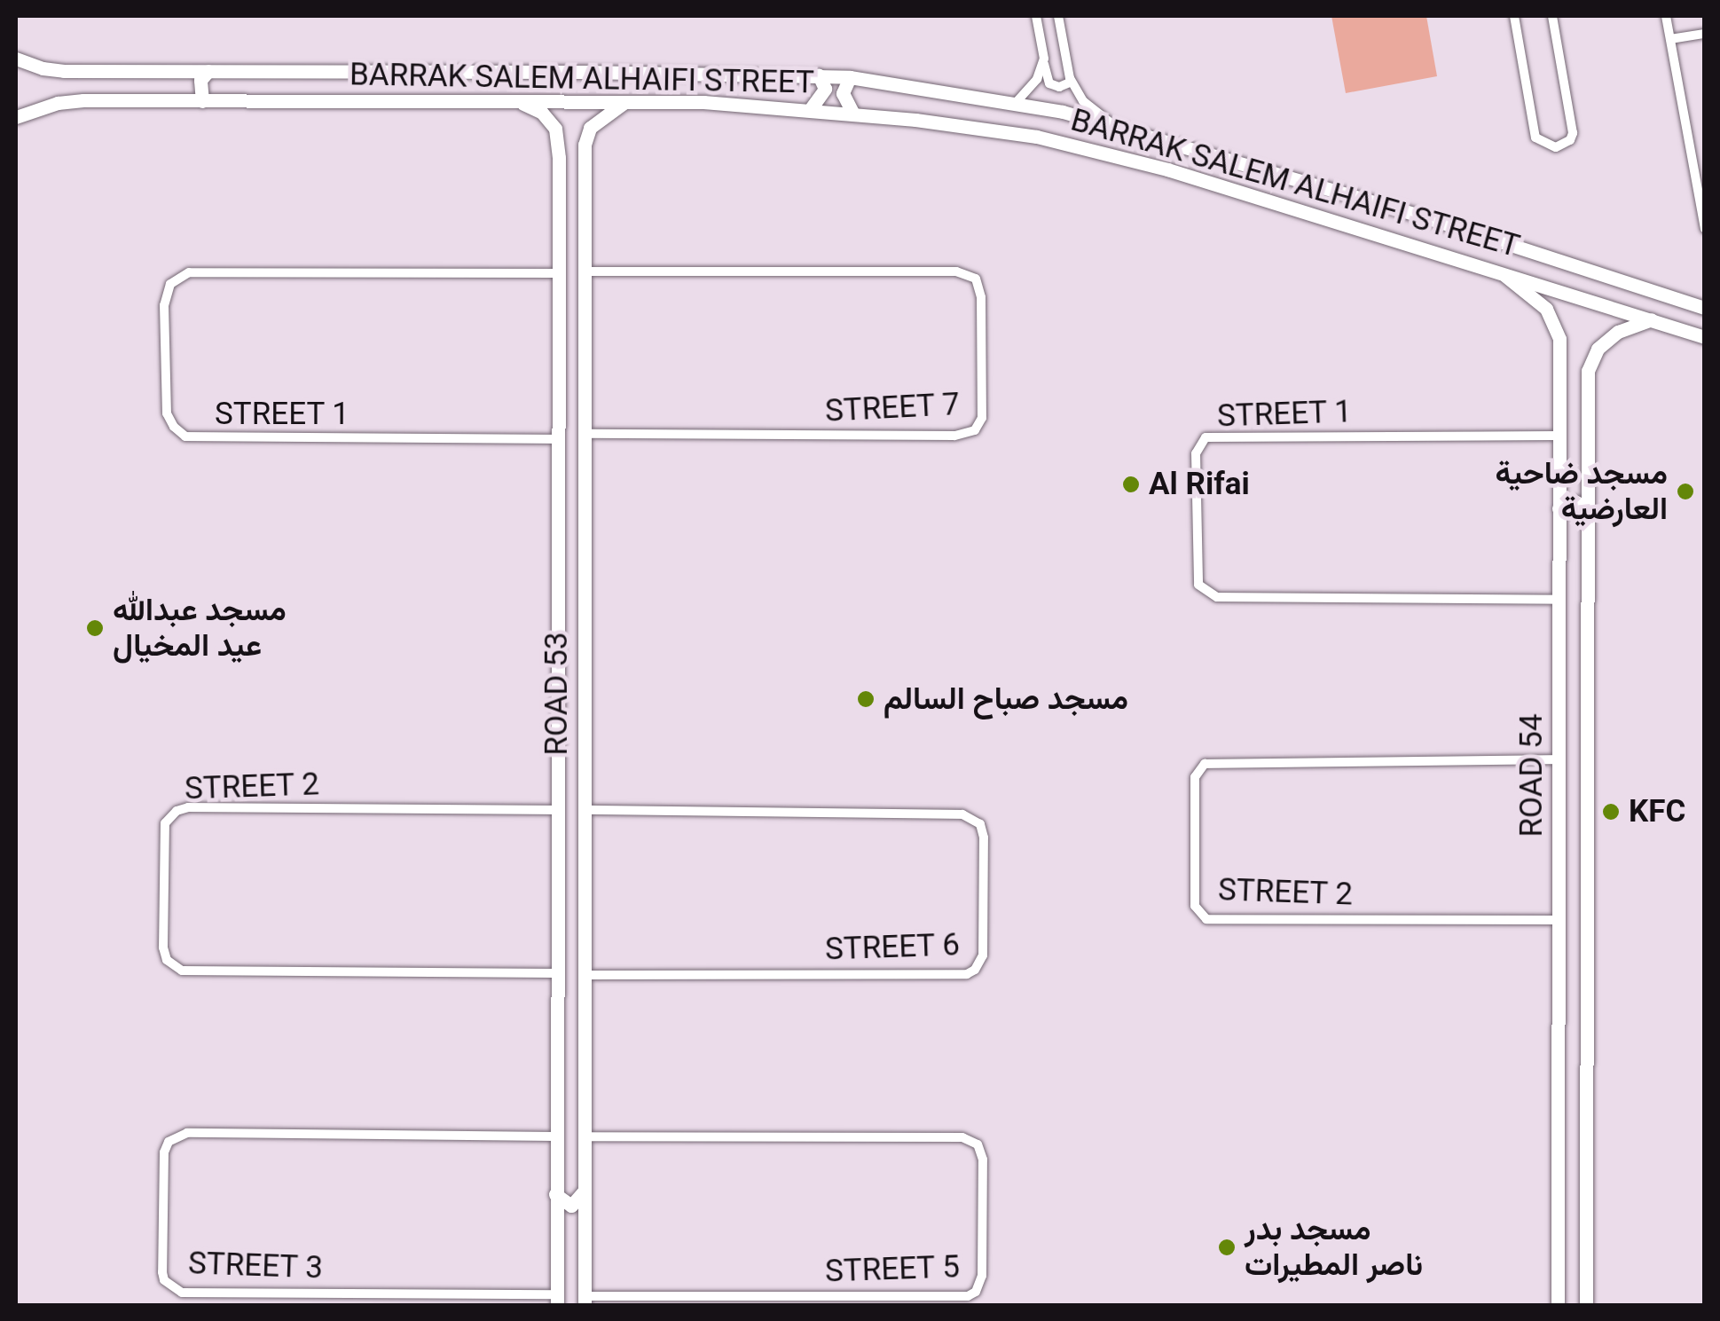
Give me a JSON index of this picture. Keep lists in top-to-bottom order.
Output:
{
  "streets": {
    "street": [
      "BARRAK SALEM ALHAIFI STREET",
      "STREET 7",
      "STREET 1",
      "ROAD 53",
      "ROAD 54",
      "STREET 2",
      "STREET 6",
      "STREET 3",
      "STREET 5"
    ]
  },
  "crossings": [
    ["BARRAK SALEM ALHAIFI STREET", "ROAD 53"],
    ["BARRAK SALEM ALHAIFI STREET", "ROAD 54"],
    ["STREET 7", "ROAD 53"],
    ["STREET 1", "ROAD 53"],
    ["STREET 1", "ROAD 54"],
    ["ROAD 53", "STREET 2"],
    ["ROAD 53", "STREET 6"],
    ["ROAD 53", "STREET 3"],
    ["ROAD 53", "STREET 5"],
    ["ROAD 54", "STREET 2"]
  ],
  "places": [
    "Al Rifai",
    "مسجد ضاحية العارضية",
    "مسجد عبدالله عيد المخيال",
    "مسجد صباح السالم",
    "KFC",
    "مسجد بدر ناصر المطيرات"
  ]
}
